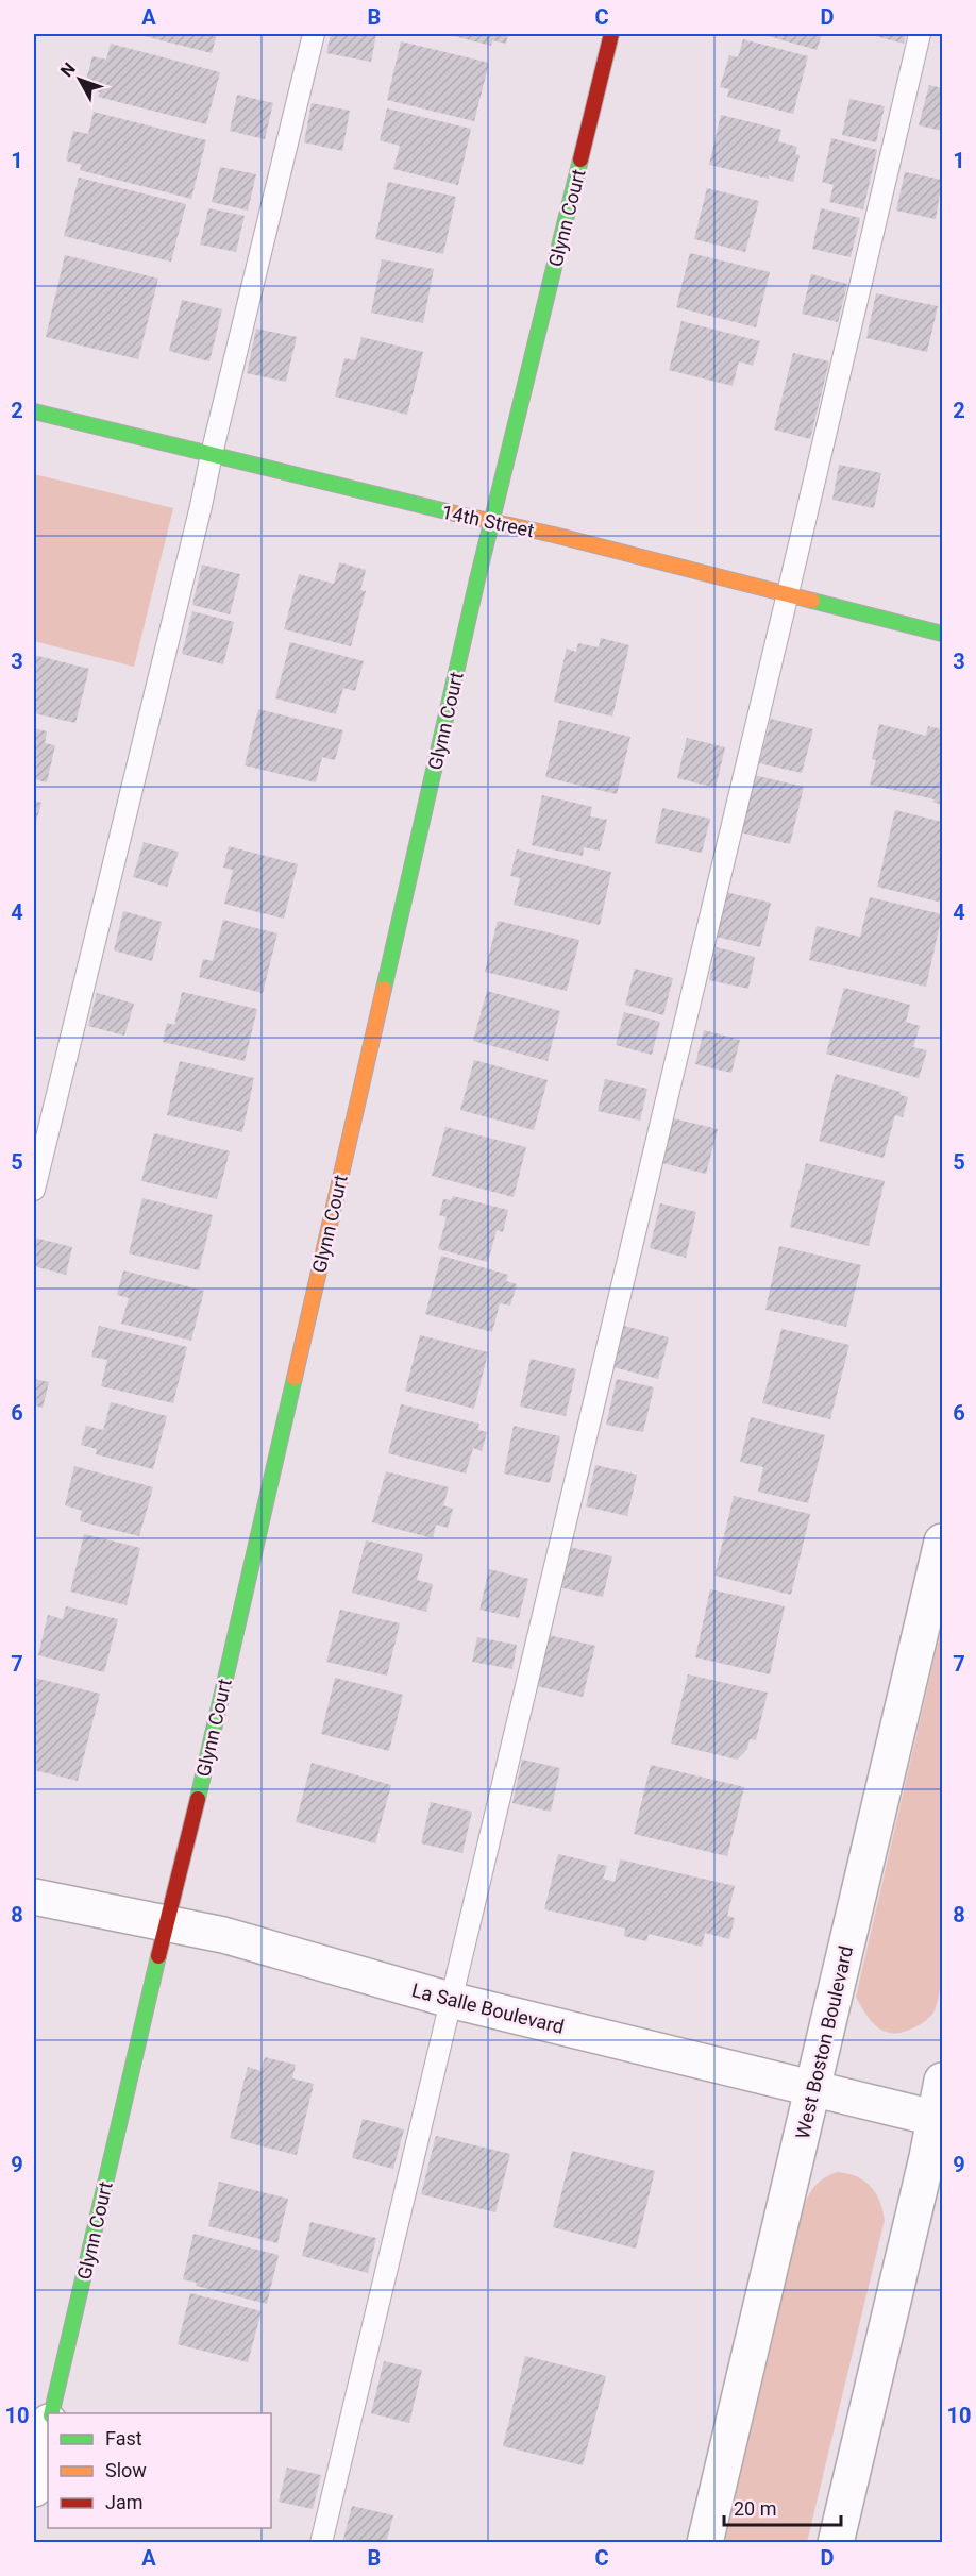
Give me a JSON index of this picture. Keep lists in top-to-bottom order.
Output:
{
  "streets": {
    "street": [
      "Glynn Court",
      "14th Street",
      "La Salle Boulevard",
      "West Boston Boulevard"
    ]
  },
  "crossings": [
    ["Glynn Court", "14th Street"],
    ["Glynn Court", "La Salle Boulevard"],
    ["La Salle Boulevard", "West Boston Boulevard"]
  ],
  "legend": ["Fast", "Slow", "Jam"],
  "scale_bar": "20 m",
  "north": "top left",
  "grid": {
    "columns": [
      "A",
      "B",
      "C",
      "D"
    ],
    "rows": [
      "1",
      "2",
      "3",
      "4",
      "5",
      "6",
      "7",
      "8",
      "9",
      "10"
    ]
  }
}
